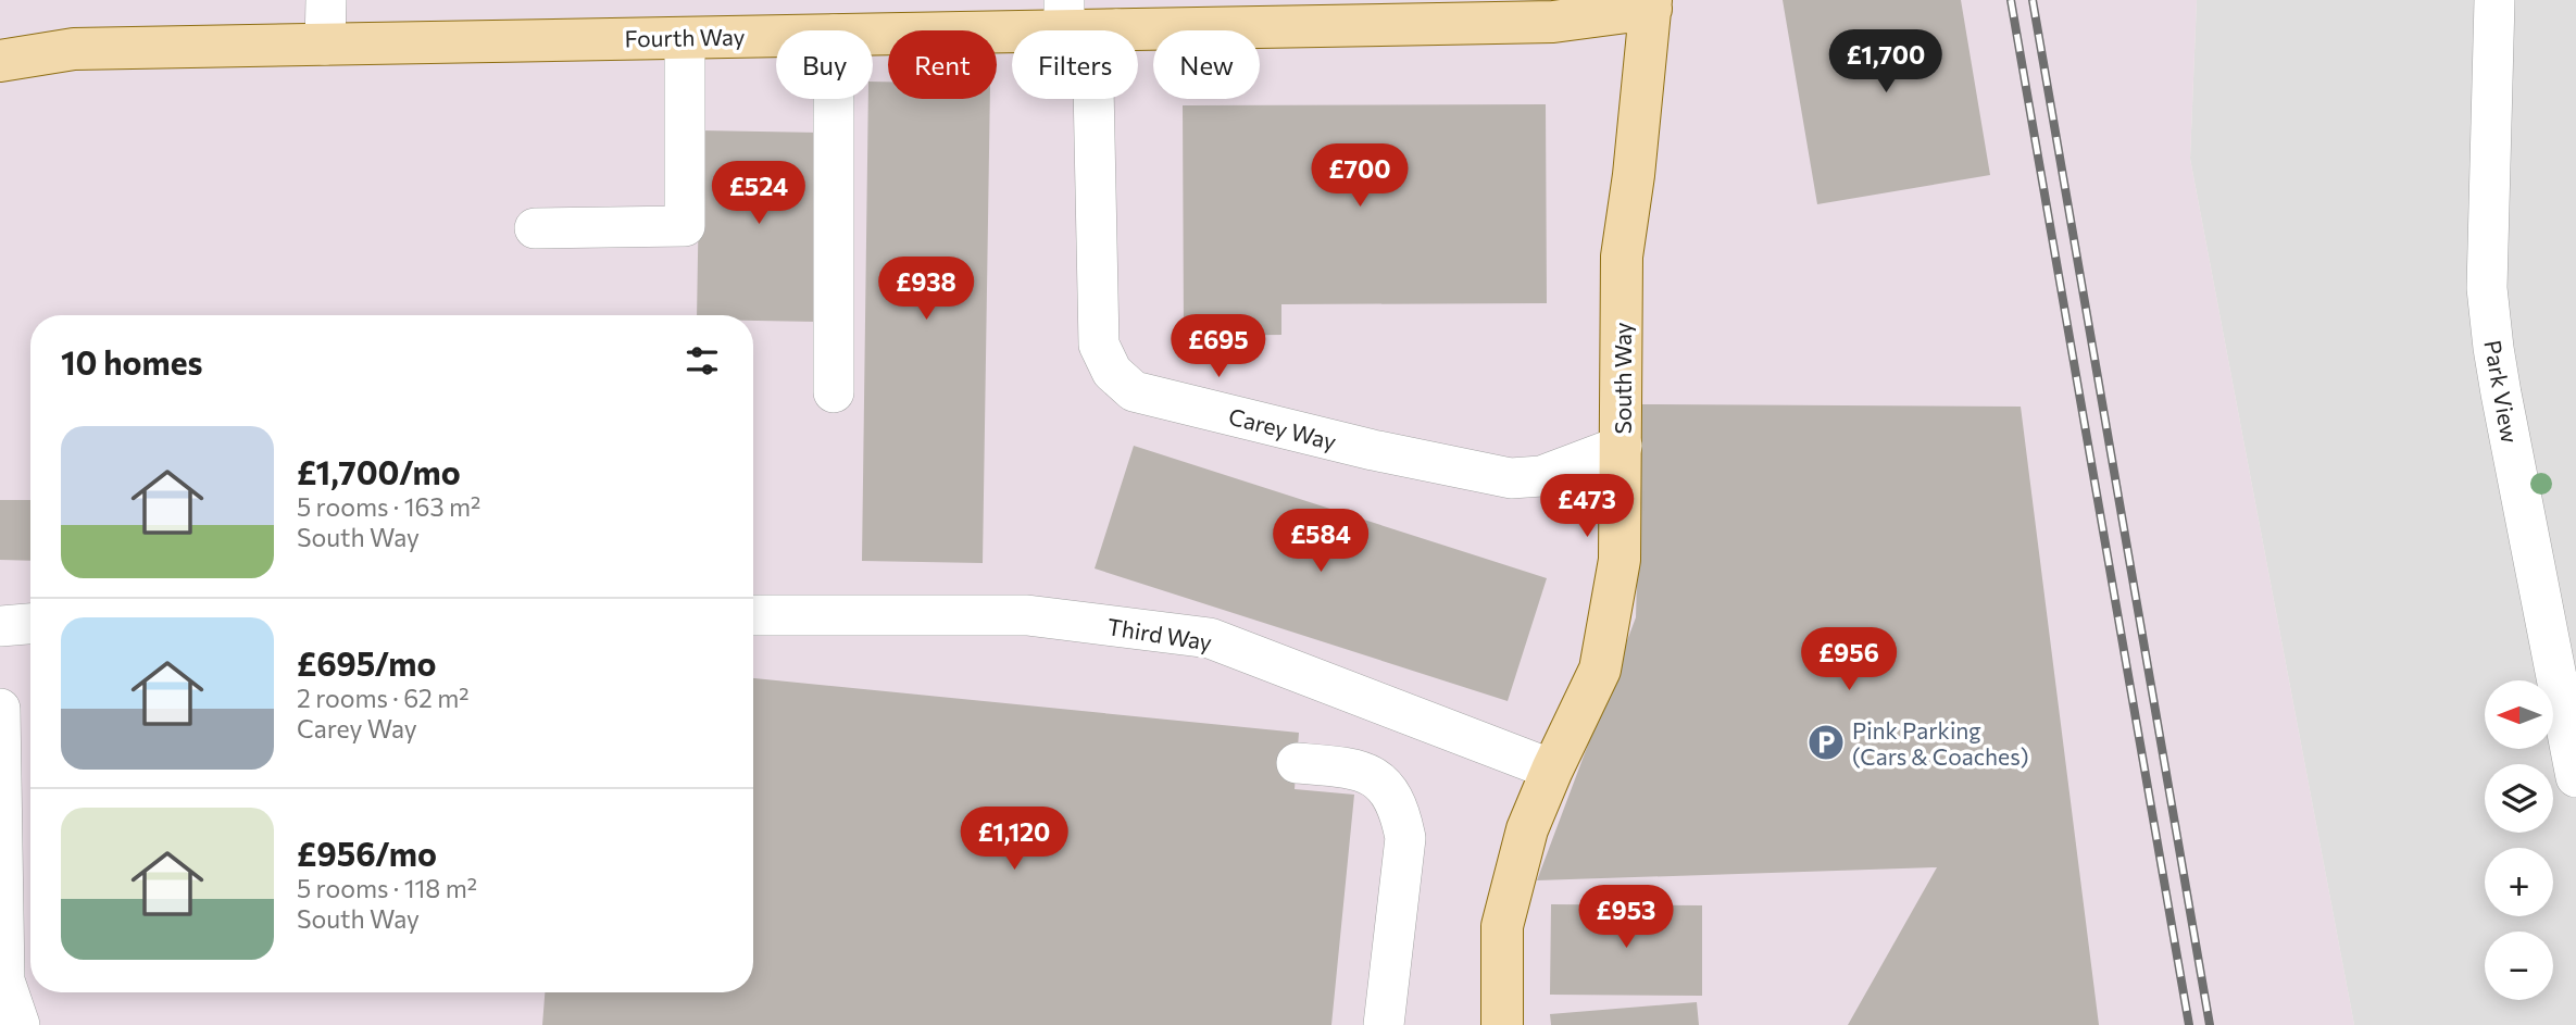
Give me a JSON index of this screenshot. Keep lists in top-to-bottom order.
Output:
{
  "streets": {
    "main road": ["Fourth Way", "South Way"],
    "street": ["Park View", "Carey Way", "Third Way"]
  },
  "crossings": [
    ["Fourth Way", "South Way"],
    ["Fourth Way", "Carey Way"],
    ["South Way", "Carey Way"],
    ["South Way", "Third Way"]
  ],
  "places": {
    "parking": ["Pink Parking (Cars & Coaches)"]
  },
  "north": "left",
  "page": {
    "price": [
      "£1,700",
      "£700",
      "£524",
      "£938",
      "£695",
      "£473",
      "£584",
      "£956",
      "£1,120",
      "£953"
    ],
    "chip": [
      "Buy",
      "Rent",
      "Filters",
      "New"
    ],
    "heading": "10 homes",
    "list": [
      {
        "name": "£1,700/mo",
        "note": "5 rooms · 163 m² · South Way"
      },
      {
        "name": "£695/mo",
        "note": "2 rooms · 62 m² · Carey Way"
      },
      {
        "name": "£956/mo",
        "note": "5 rooms · 118 m² · South Way"
      }
    ],
    "map_buttons": ["+", "−"]
  }
}
